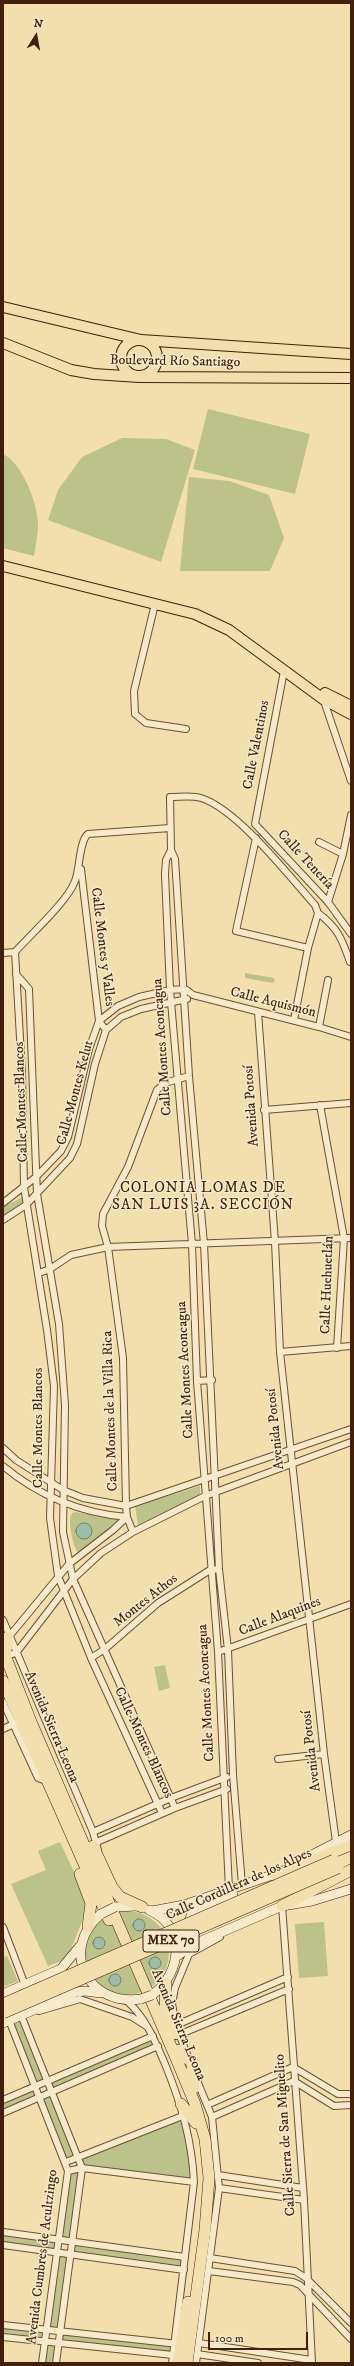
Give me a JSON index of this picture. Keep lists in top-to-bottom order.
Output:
{
  "streets": {
    "highway": ["Avenida Sierra Leona", "Calle Cordillera de los Alpes", "MEX 70"],
    "main road": ["Boulevard Río Santiago"],
    "street": [
      "Calle Valentinos",
      "Calle Tenería",
      "Calle Montes y Valles",
      "Calle Aquismón",
      "Calle Montes Aconcagua",
      "Calle Montes Kelut",
      "Calle Montes Blancos",
      "Avenida Potosí",
      "Calle Huehuetlán",
      "Calle Montes de la Villa Rica",
      "Montes Athos",
      "Calle Alaquines",
      "Calle Sierra de San Miguelito",
      "Avenida Cumbres de Acultzingo"
    ]
  },
  "crossings": [
    ["Calle Valentinos", "Calle Tenería"],
    ["Calle Montes y Valles", "Calle Montes Kelut"],
    ["Calle Aquismón", "Calle Montes Aconcagua"],
    ["Calle Aquismón", "Avenida Potosí"],
    ["Calle Montes Aconcagua", "Calle Montes Kelut"],
    ["Calle Montes Aconcagua", "Calle Montes de la Villa Rica"],
    ["Calle Montes Aconcagua", "Montes Athos"],
    ["Calle Montes Aconcagua", "Calle Alaquines"],
    ["Calle Montes Kelut", "Calle Montes Blancos"],
    ["Calle Montes Blancos", "Montes Athos"],
    ["Avenida Potosí", "Calle Alaquines"],
    ["Calle Cordillera de los Alpes", "MEX 70"],
    ["Calle Cordillera de los Alpes", "Avenida Cumbres de Acultzingo"]
  ],
  "districts": ["COLONIA LOMAS DE SAN LUIS 3A. SECCIÓN"],
  "scale_bar": "100 m",
  "north": "top"
}
